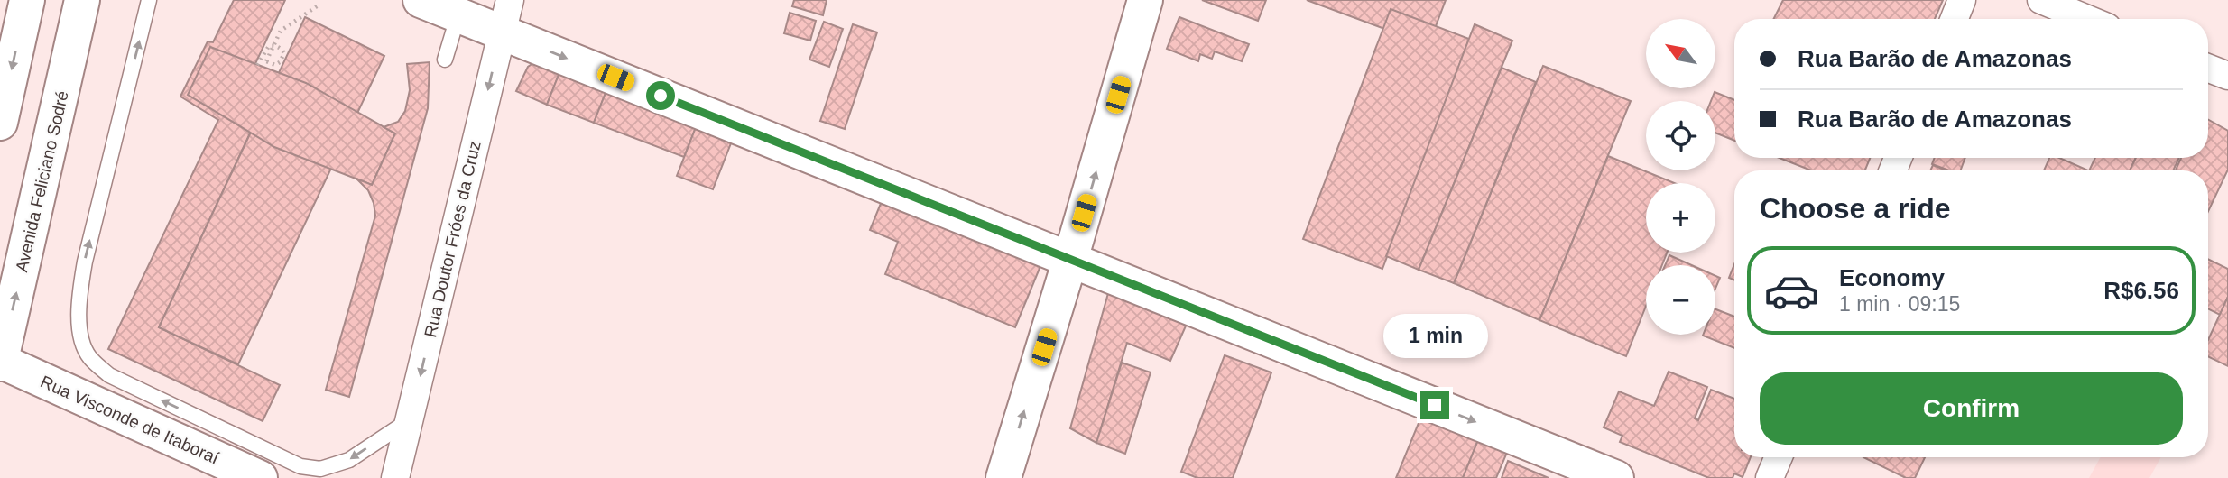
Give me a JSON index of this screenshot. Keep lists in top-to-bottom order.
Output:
{
  "streets": {
    "main road": ["Avenida Feliciano Sodré", "Rua Visconde de Itaboraí"],
    "street": ["Rua Doutor Fróes da Cruz"]
  },
  "crossings": [
    ["Avenida Feliciano Sodré", "Rua Visconde de Itaboraí"]
  ],
  "one_way": ["Rua Doutor Fróes da Cruz"],
  "north": "top left",
  "page": {
    "map_buttons": ["+", "−"],
    "banner": ["Rua Barão de Amazonas", "Rua Barão de Amazonas"],
    "heading": "Choose a ride",
    "list": [
      {
        "name": "Economy",
        "note": "1 min · 09:15",
        "value": "R$6.56"
      }
    ],
    "bubble": "1 min",
    "buttons": "Confirm"
  }
}
